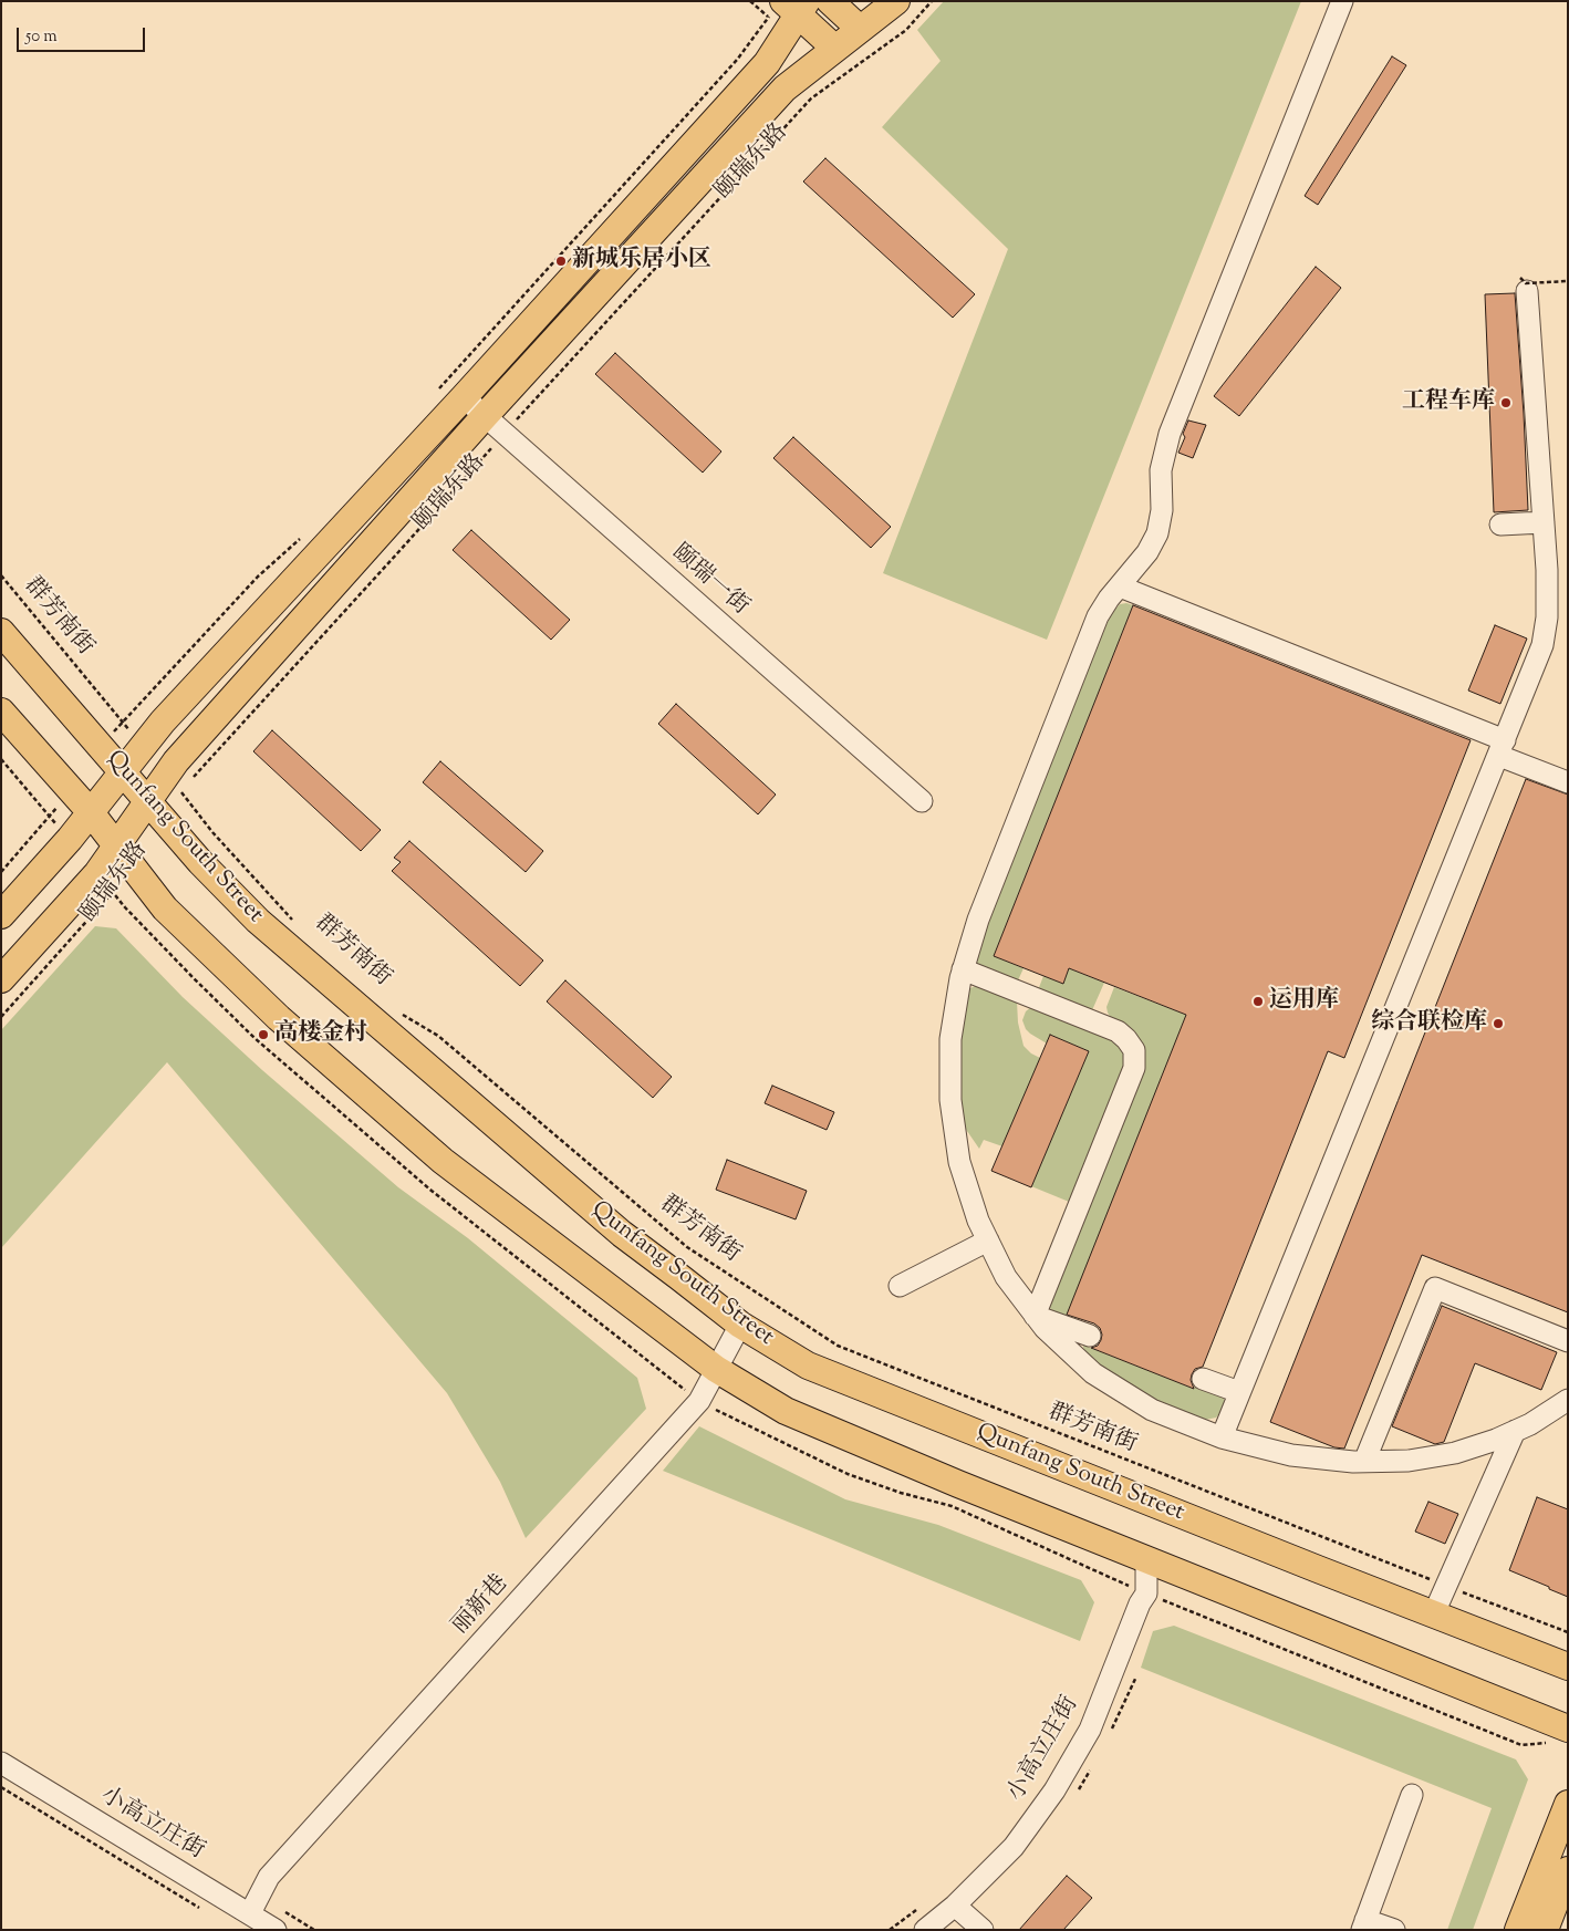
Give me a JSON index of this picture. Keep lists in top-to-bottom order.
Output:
{
  "streets": {
    "main road": ["颐瑞东路", "Qunfang South Street"],
    "street": ["颐瑞一街", "丽新巷", "小高立庄街"],
    "path": ["群芳南街"]
  },
  "crossings": [
    ["颐瑞东路", "颐瑞一街"],
    ["颐瑞东路", "Qunfang South Street"],
    ["Qunfang South Street", "丽新巷"],
    ["丽新巷", "小高立庄街"]
  ],
  "places": [
    "新城乐居小区",
    "工程车库",
    "运用库",
    "综合联检库",
    "高楼金村"
  ],
  "scale_bar": "50 m"
}
